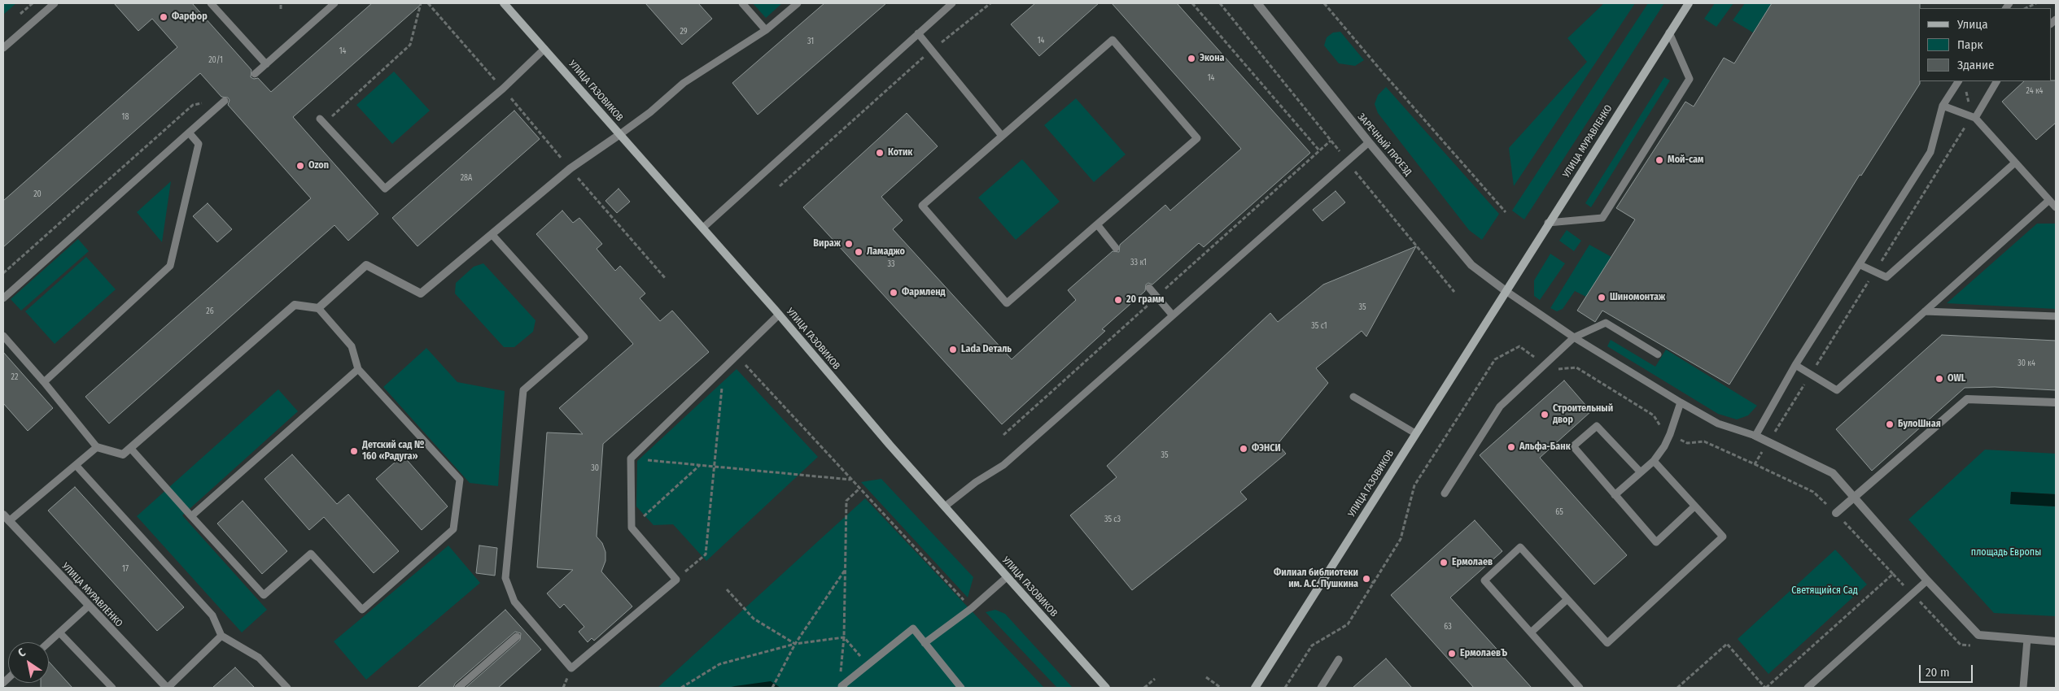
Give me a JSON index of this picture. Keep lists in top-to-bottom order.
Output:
{
  "streets": {
    "main road": ["УЛИЦА ГАЗОВИКОВ", "УЛИЦА МУРАВЛЕНКО"],
    "street": ["ЗАРЕЧНЫЙ ПРОЕЗД"]
  },
  "crossings": [
    ["УЛИЦА ГАЗОВИКОВ", "УЛИЦА МУРАВЛЕНКО"],
    ["УЛИЦА ГАЗОВИКОВ", "ЗАРЕЧНЫЙ ПРОЕЗД"],
    ["УЛИЦА МУРАВЛЕНКО", "ЗАРЕЧНЫЙ ПРОЕЗД"]
  ],
  "parks": ["площадь Европы", "Светящийся Сад"],
  "places": [
    "Фарфор",
    "Экона",
    "Котик",
    "Мой-сам",
    "Ozon",
    "Вираж",
    "Ламаджо",
    "Фармленд",
    "Шиномонтаж",
    "20 грамм",
    "Lada Dеталь",
    "OWL",
    "Строительный двор",
    "БулоШная",
    "Альфа-Банк",
    "ФЭНСИ",
    "Детский сад № 160 «Радуга»",
    "Ермолаев",
    "Филиал библиотеки им. А.С. Пушкина",
    "ЕрмолаевЪ"
  ],
  "house_numbers": [
    "29",
    "14",
    "31",
    "14",
    "20/1",
    "14",
    "24 к4",
    "18",
    "28А",
    "20",
    "33 к1",
    "33",
    "35",
    "26",
    "35 с1",
    "30 к4",
    "22",
    "35",
    "30",
    "65",
    "35 с3",
    "17",
    "63"
  ],
  "legend": ["Улица", "Парк", "Здание"],
  "scale_bar": "20 m",
  "north": "top left"
}
